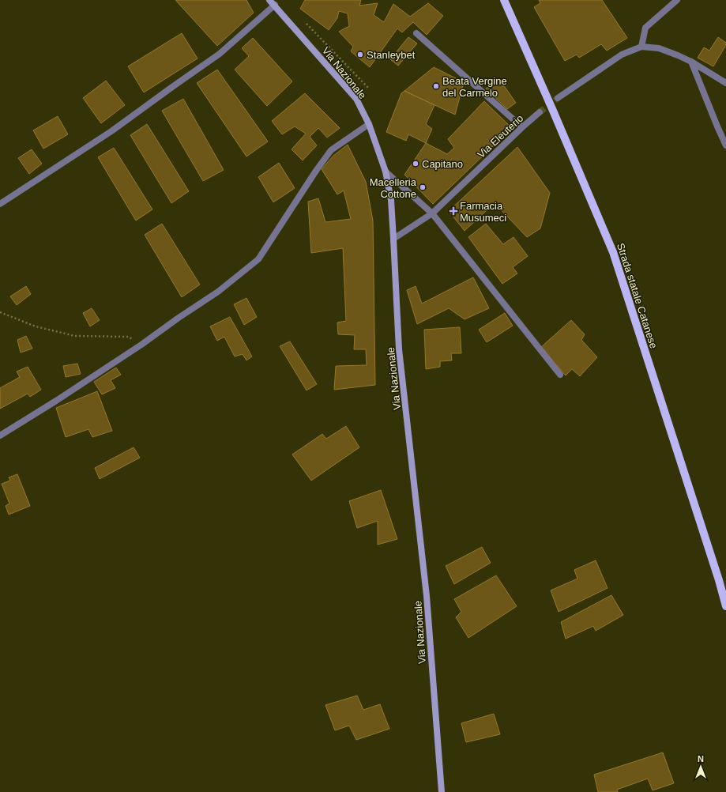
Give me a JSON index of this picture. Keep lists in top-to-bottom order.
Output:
{
  "streets": {
    "main road": ["Via Nazionale", "Strada statale Catanese"],
    "street": ["Via Eleuterio"]
  },
  "crossings": [
    ["Via Nazionale", "Via Eleuterio"]
  ],
  "places": {
    "other": [
      "Stanleybet",
      "Beata Vergine del Carmelo",
      "Capitano",
      "Macelleria Cottone"
    ],
    "health": ["Farmacia Musumeci"]
  },
  "north": "top"
}
